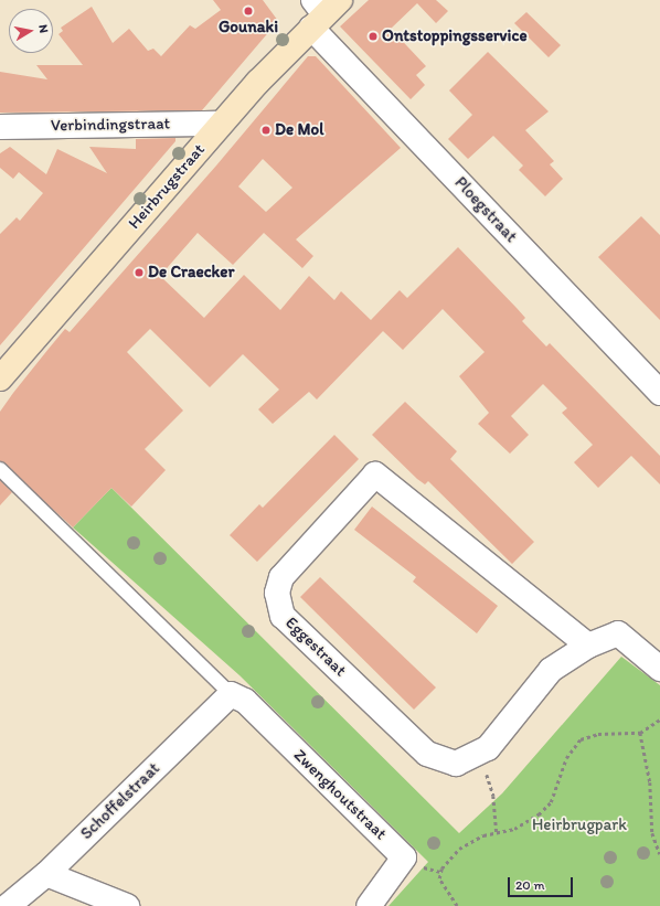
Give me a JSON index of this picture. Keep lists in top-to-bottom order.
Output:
{
  "streets": {
    "street": [
      "Verbindingstraat",
      "Heirbrugstraat",
      "Ploegstraat",
      "Eggestraat",
      "Zwenghoutstraat",
      "Schoffelstraat"
    ]
  },
  "crossings": [
    ["Verbindingstraat", "Heirbrugstraat"],
    ["Heirbrugstraat", "Ploegstraat"],
    ["Zwenghoutstraat", "Schoffelstraat"]
  ],
  "parks": ["Heirbrugpark"],
  "places": [
    "Gounaki",
    "Ontstoppingsservice",
    "De Mol",
    "De Craecker"
  ],
  "scale_bar": "20 m",
  "north": "right"
}
